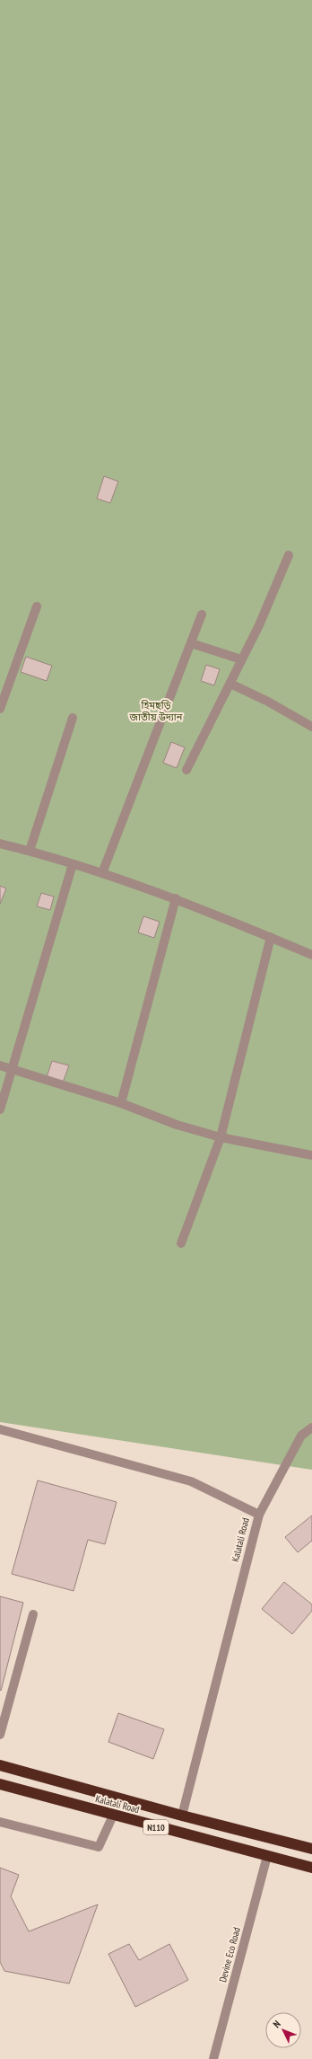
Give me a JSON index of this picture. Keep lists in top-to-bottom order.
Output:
{
  "streets": {
    "highway": ["Kalatali Road", "N110"],
    "street": ["Devine Eco Road"]
  },
  "crossings": [
    ["Kalatali Road", "Devine Eco Road"]
  ],
  "parks": ["হিমছড়ি জাতীয় উদ্যান"],
  "north": "top left"
}
